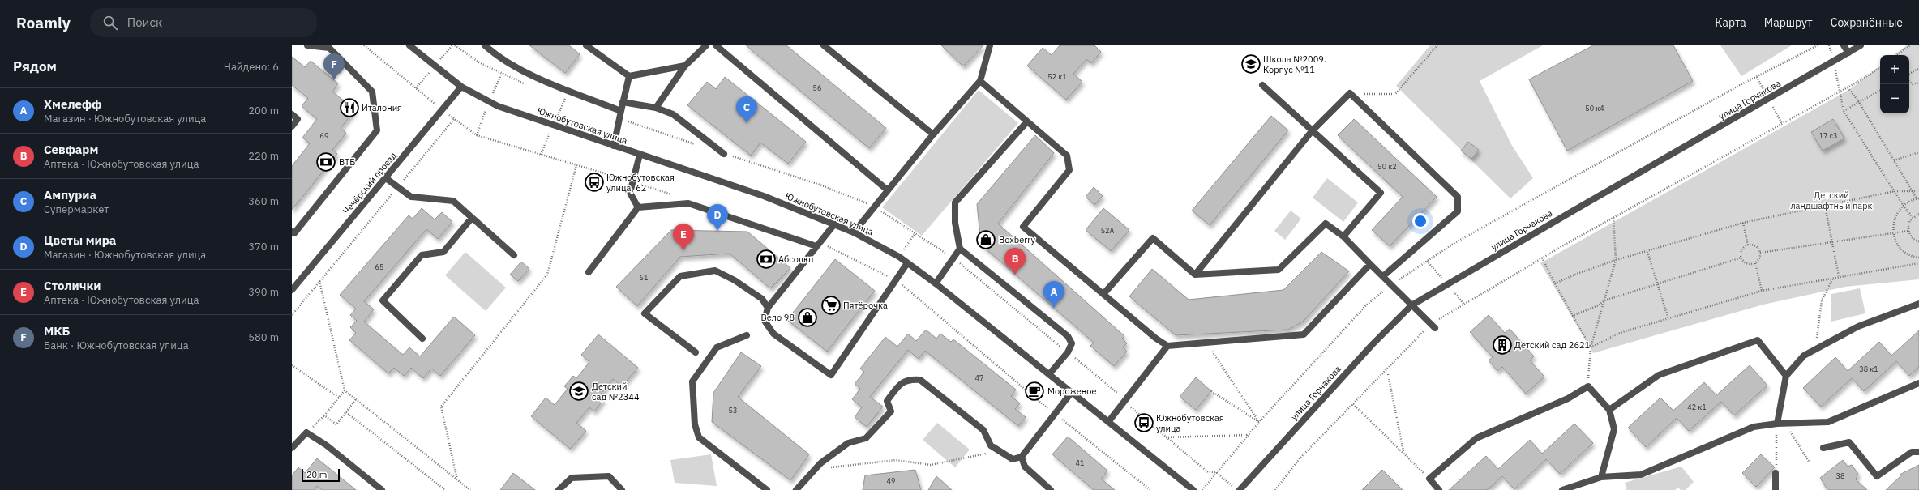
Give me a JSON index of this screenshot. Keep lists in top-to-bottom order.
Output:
{
  "streets": {
    "street": ["улица Горчакова", "Южнобутовская улица", "Чечёрский проезд"]
  },
  "crossings": [
    ["Южнобутовская улица", "Чечёрский проезд"]
  ],
  "parks": ["Детский ландшафтный парк"],
  "places": {
    "school or university": ["Школа №2009. Корпус №11", "Детский сад №2344"],
    "restaurant": ["Италония"],
    "bank": ["ВТБ", "Абсолют"],
    "bus stop": ["Южнобутовская улица, 62", "Южнобутовская улица"],
    "shop": ["Boxberry", "Вело 98"],
    "supermarket": ["Пятёрочка"],
    "building": ["Детский сад 2621"],
    "cafe": ["Мороженое"]
  },
  "house_numbers": [
    "52 к1",
    "56",
    "50 к4",
    "69",
    "17 с3",
    "50 к2",
    "52А",
    "65",
    "61",
    "38 к1",
    "47",
    "42 к1",
    "53",
    "41",
    "38",
    "49"
  ],
  "scale_bar": "20 m",
  "page": {
    "header": "Roamly",
    "search": "Поиск",
    "nav": ["Карта", "Маршрут", "Сохранённые"],
    "heading": ["Рядом", "Найдено: 6"],
    "pins": [
      "F",
      "C",
      "D",
      "E",
      "B",
      "A"
    ],
    "map_buttons": ["+", "−"],
    "list": [
      {
        "mark": "A",
        "name": "Хмелефф",
        "note": "Магазин · Южнобутовская улица",
        "value": "200 m"
      },
      {
        "mark": "B",
        "name": "Севфарм",
        "note": "Аптека · Южнобутовская улица",
        "value": "220 m"
      },
      {
        "mark": "C",
        "name": "Ампуриа",
        "note": "Супермаркет",
        "value": "360 m"
      },
      {
        "mark": "D",
        "name": "Цветы мира",
        "note": "Магазин · Южнобутовская улица",
        "value": "370 m"
      },
      {
        "mark": "E",
        "name": "Столички",
        "note": "Аптека · Южнобутовская улица",
        "value": "390 m"
      },
      {
        "mark": "F",
        "name": "МКБ",
        "note": "Банк · Южнобутовская улица",
        "value": "580 m"
      }
    ],
    "scale": "20 m"
  }
}
